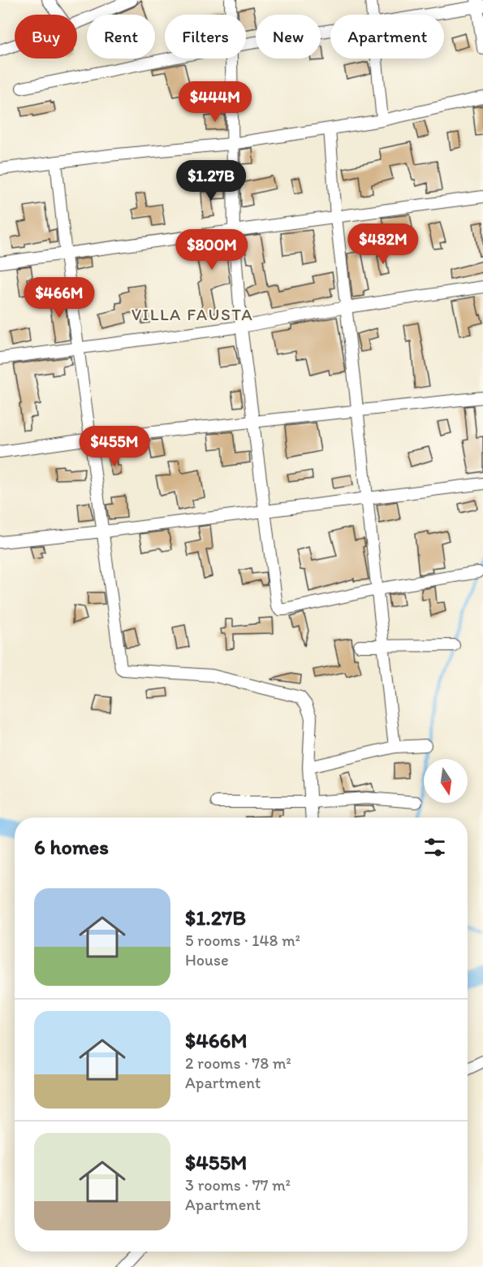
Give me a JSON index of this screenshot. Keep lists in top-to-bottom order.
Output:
{
  "districts": ["VILLA FAUSTA"],
  "north": "bottom",
  "page": {
    "chip": [
      "Buy",
      "Rent",
      "Filters",
      "New",
      "Apartment"
    ],
    "price": [
      "$444M",
      "$1.27B",
      "$482M",
      "$800M",
      "$466M",
      "$455M"
    ],
    "heading": "6 homes",
    "list": [
      {
        "name": "$1.27B",
        "note": "5 rooms · 148 m² · House"
      },
      {
        "name": "$466M",
        "note": "2 rooms · 78 m² · Apartment"
      },
      {
        "name": "$455M",
        "note": "3 rooms · 77 m² · Apartment"
      }
    ]
  }
}
